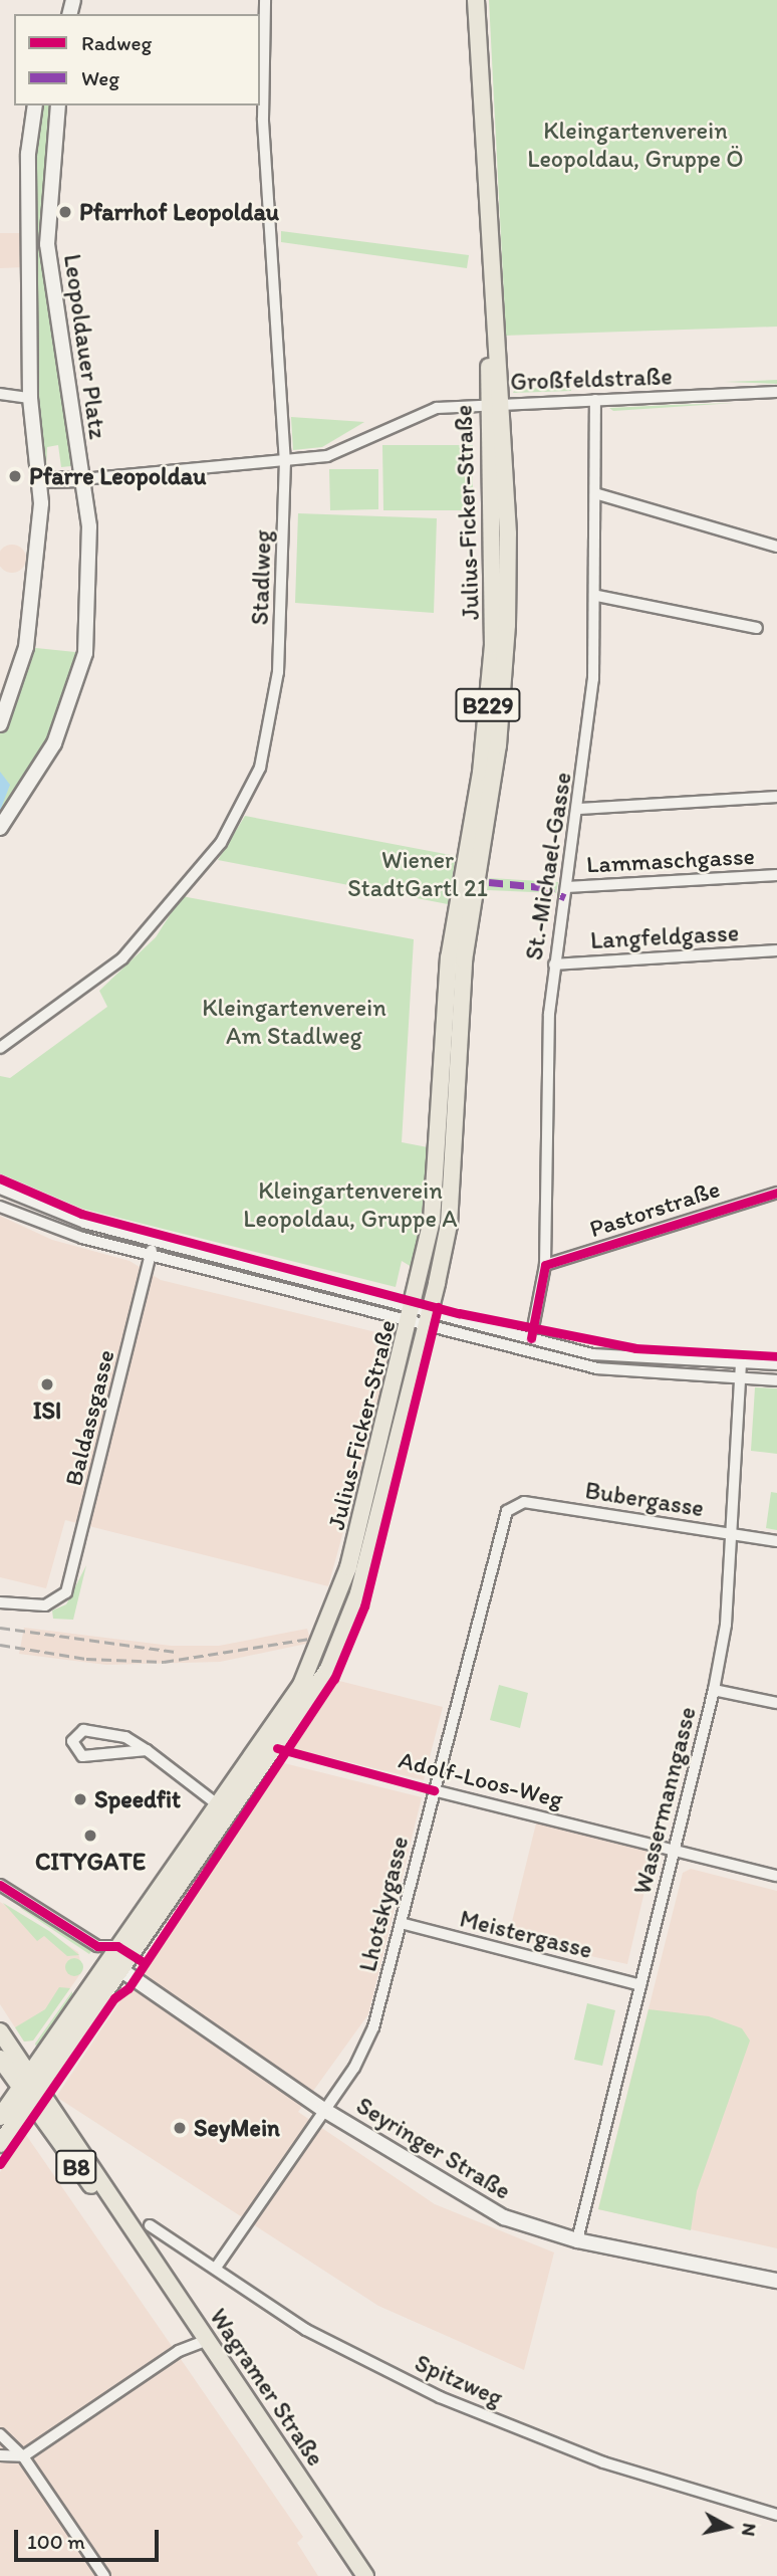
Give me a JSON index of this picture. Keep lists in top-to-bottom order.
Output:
{
  "streets": {
    "main road": [
      "Julius-Ficker-Straße",
      "B229",
      "B8",
      "Wagramer Straße"
    ],
    "street": [
      "Leopoldauer Platz",
      "Großfeldstraße",
      "Stadlweg",
      "Lammaschgasse",
      "St.-Michael-Gasse",
      "Langfeldgasse",
      "Pastorstraße",
      "Baldassgasse",
      "Bubergasse",
      "Adolf-Loos-Weg",
      "Wassermanngasse",
      "Lhotskygasse",
      "Meistergasse",
      "Seyringer Straße",
      "Spitzweg"
    ]
  },
  "crossings": [
    ["Leopoldauer Platz", "Großfeldstraße"],
    ["Großfeldstraße", "Julius-Ficker-Straße"],
    ["Großfeldstraße", "Stadlweg"],
    ["Großfeldstraße", "St.-Michael-Gasse"],
    ["Julius-Ficker-Straße", "B229"],
    ["Julius-Ficker-Straße", "Seyringer Straße"],
    ["Julius-Ficker-Straße", "Wagramer Straße"],
    ["B229", "Wagramer Straße"],
    ["Lammaschgasse", "St.-Michael-Gasse"],
    ["St.-Michael-Gasse", "Langfeldgasse"],
    ["St.-Michael-Gasse", "Pastorstraße"],
    ["Bubergasse", "Wassermanngasse"],
    ["Bubergasse", "Lhotskygasse"],
    ["Adolf-Loos-Weg", "Wassermanngasse"],
    ["Adolf-Loos-Weg", "Lhotskygasse"],
    ["Wassermanngasse", "Meistergasse"],
    ["Wassermanngasse", "Seyringer Straße"],
    ["Lhotskygasse", "Meistergasse"],
    ["Lhotskygasse", "Seyringer Straße"],
    ["Lhotskygasse", "Spitzweg"]
  ],
  "parks": [
    "Kleingartenverein Leopoldau, Gruppe Ö",
    "Wiener StadtGartl 21",
    "Kleingartenverein Am Stadlweg",
    "Kleingartenverein Leopoldau, Gruppe A"
  ],
  "places": [
    "Pfarrhof Leopoldau",
    "Pfarre Leopoldau",
    "ISI",
    "Speedfit",
    "CITYGATE",
    "SeyMein"
  ],
  "legend": ["Radweg", "Weg"],
  "scale_bar": "100 m",
  "north": "right"
}
